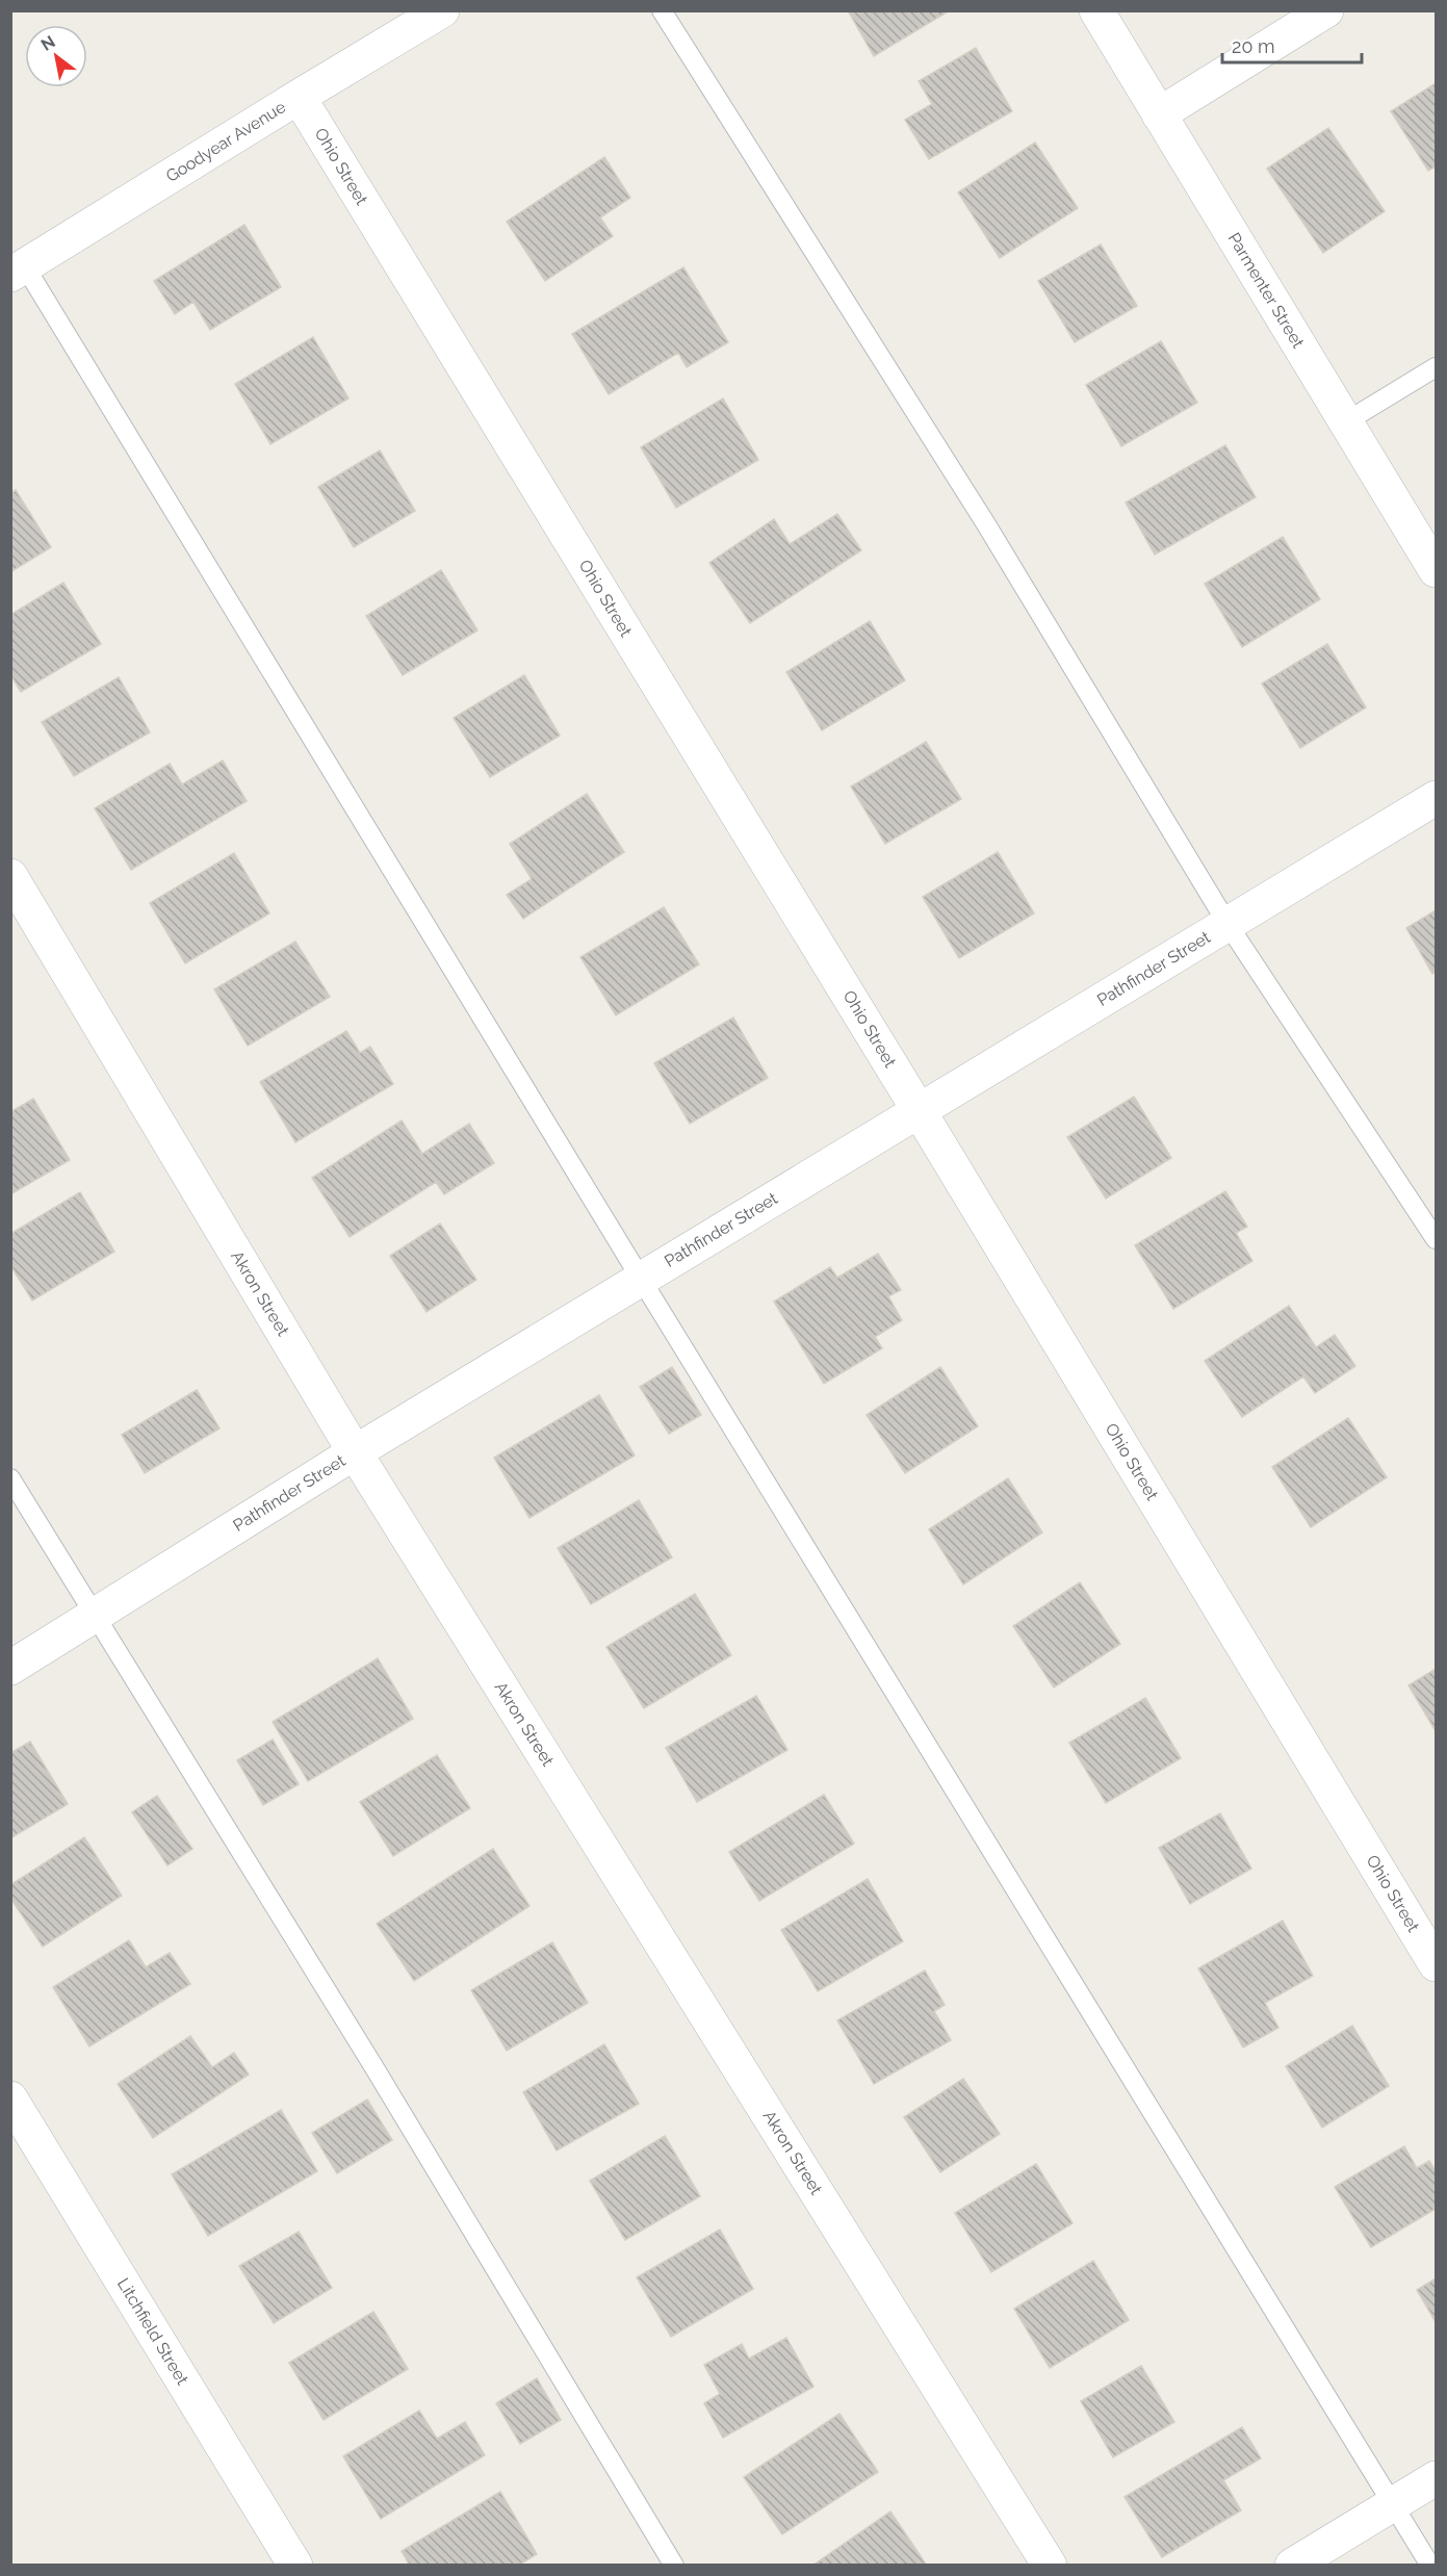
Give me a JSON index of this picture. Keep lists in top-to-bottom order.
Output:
{
  "streets": {
    "street": [
      "Goodyear Avenue",
      "Ohio Street",
      "Parmenter Street",
      "Pathfinder Street",
      "Akron Street",
      "Litchfield Street"
    ]
  },
  "crossings": [
    ["Goodyear Avenue", "Ohio Street"],
    ["Ohio Street", "Pathfinder Street"],
    ["Pathfinder Street", "Akron Street"]
  ],
  "scale_bar": "20 m",
  "north": "top left"
}
